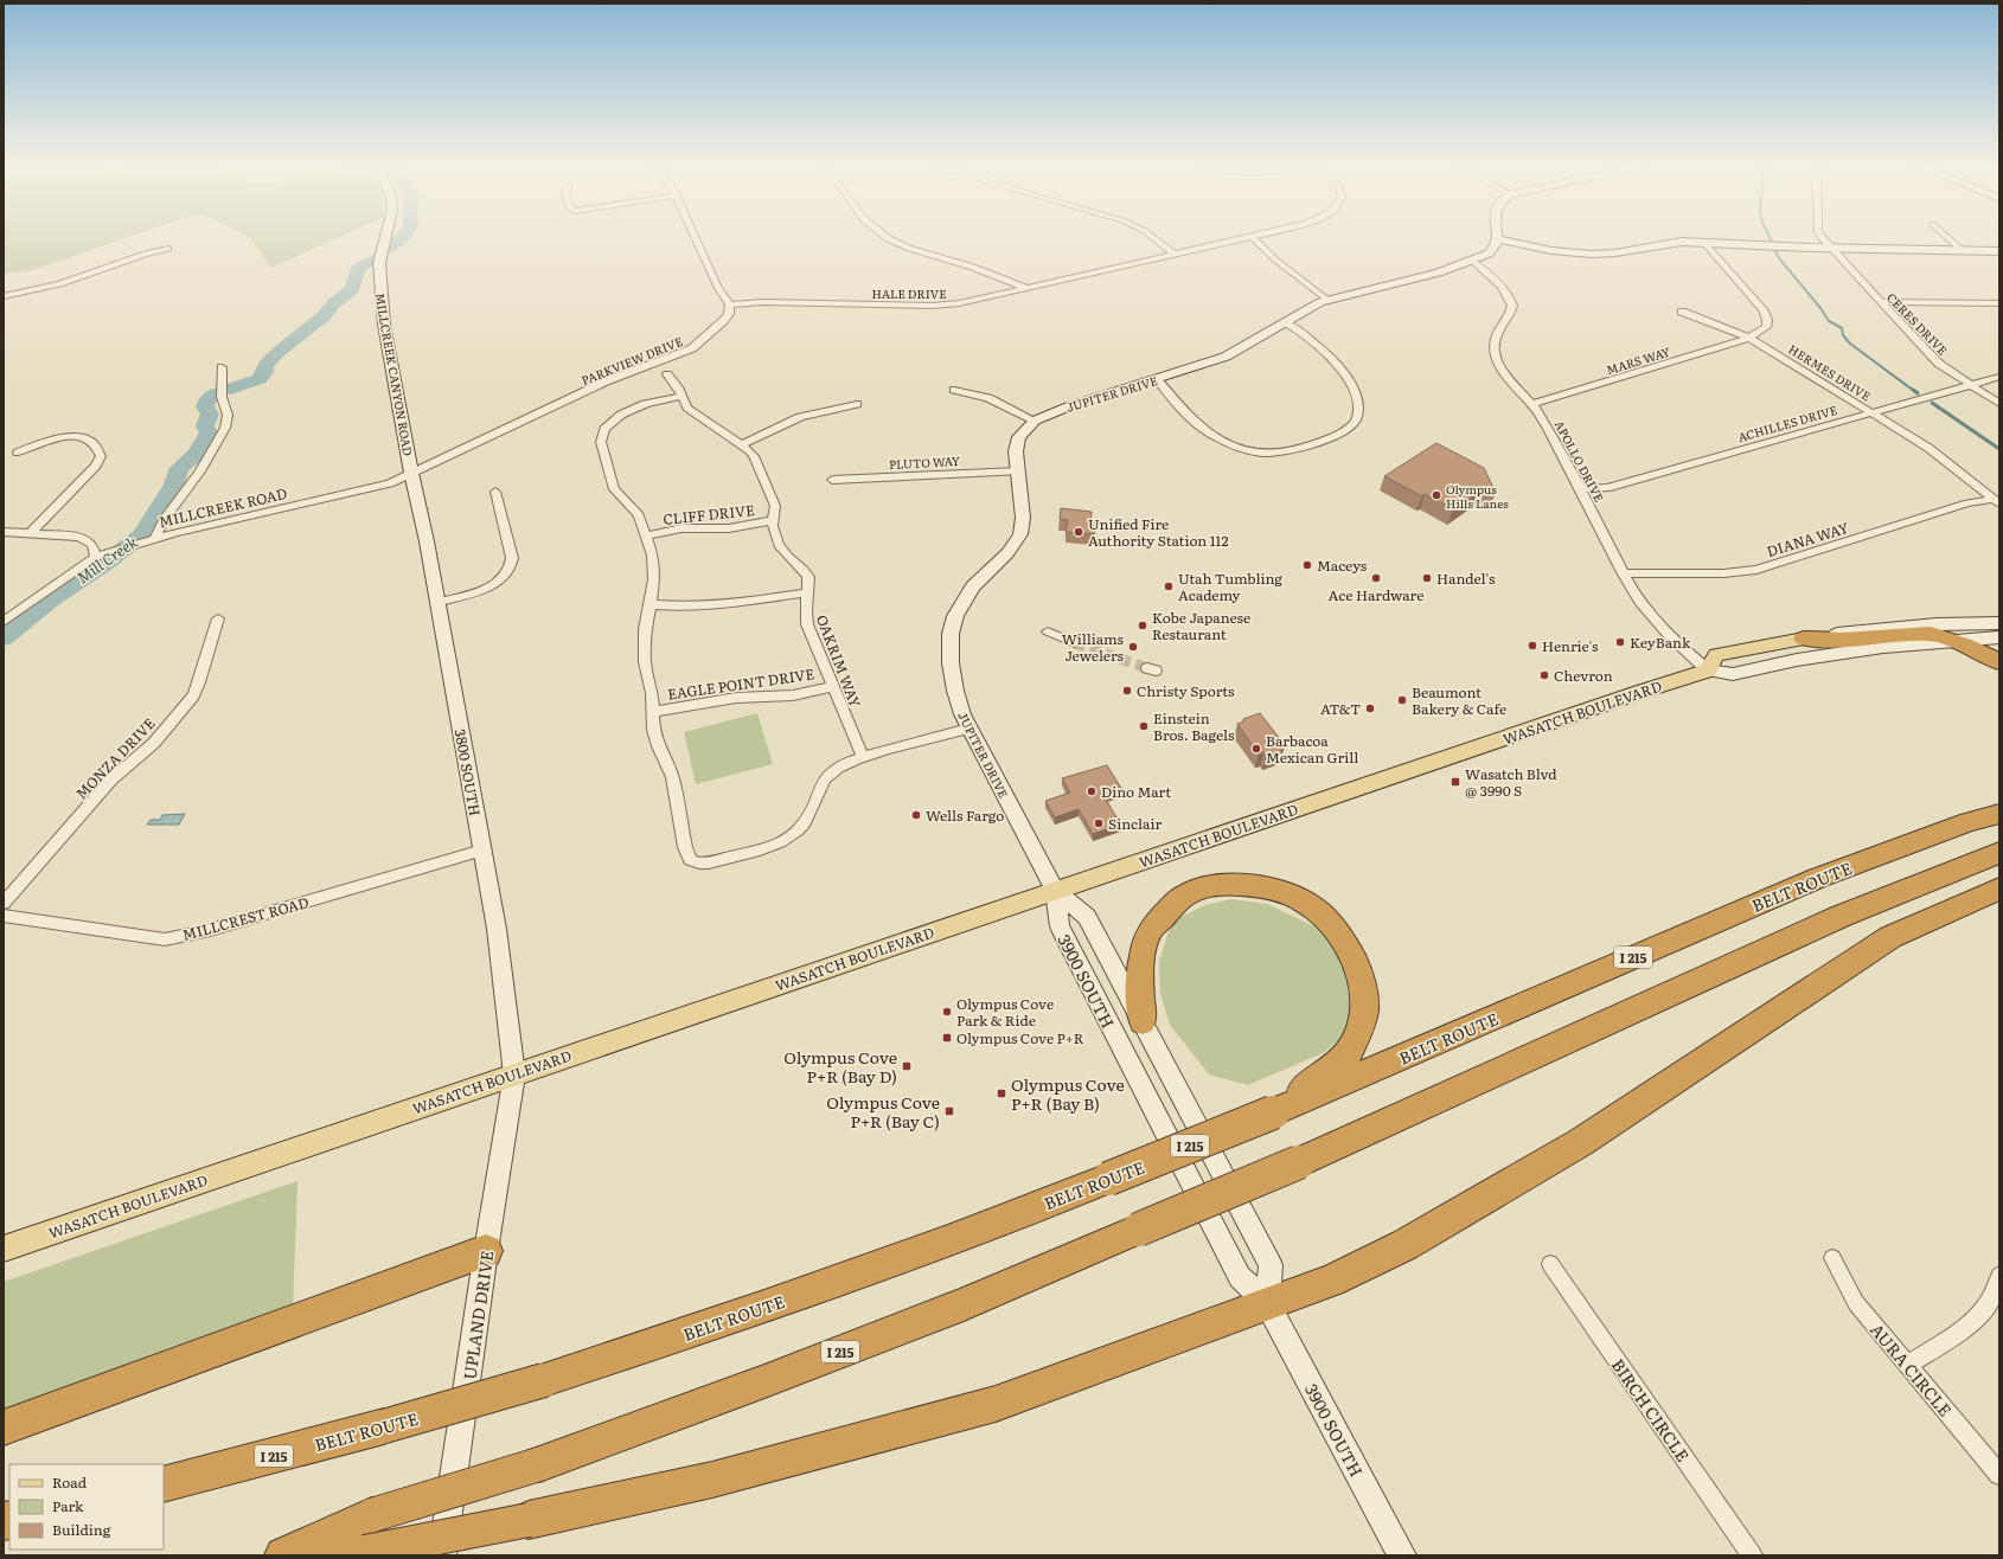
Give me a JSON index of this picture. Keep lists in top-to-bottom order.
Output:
{
  "streets": {
    "highway": ["BELT ROUTE", "I 215"],
    "main road": ["WASATCH BOULEVARD"],
    "street": [
      "HALE DRIVE",
      "CERES DRIVE",
      "PARKVIEW DRIVE",
      "MARS WAY",
      "HERMES DRIVE",
      "MILLCREEK CANYON ROAD",
      "JUPITER DRIVE",
      "ACHILLES DRIVE",
      "APOLLO DRIVE",
      "PLUTO WAY",
      "MILLCREEK ROAD",
      "CLIFF DRIVE",
      "DIANA WAY",
      "OAKRIM WAY",
      "EAGLE POINT DRIVE",
      "MONZA DRIVE",
      "3800 SOUTH",
      "MILLCREST ROAD",
      "3900 SOUTH",
      "UPLAND DRIVE",
      "AURA CIRCLE",
      "BIRCH CIRCLE"
    ]
  },
  "crossings": [
    ["HALE DRIVE", "PARKVIEW DRIVE"],
    ["CERES DRIVE", "ACHILLES DRIVE"],
    ["PARKVIEW DRIVE", "MILLCREEK CANYON ROAD"],
    ["PARKVIEW DRIVE", "MILLCREEK ROAD"],
    ["PARKVIEW DRIVE", "3800 SOUTH"],
    ["MARS WAY", "HERMES DRIVE"],
    ["MARS WAY", "APOLLO DRIVE"],
    ["HERMES DRIVE", "ACHILLES DRIVE"],
    ["HERMES DRIVE", "DIANA WAY"],
    ["MILLCREEK CANYON ROAD", "MILLCREEK ROAD"],
    ["MILLCREEK CANYON ROAD", "3800 SOUTH"],
    ["JUPITER DRIVE", "APOLLO DRIVE"],
    ["JUPITER DRIVE", "PLUTO WAY"],
    ["JUPITER DRIVE", "WASATCH BOULEVARD"],
    ["JUPITER DRIVE", "3900 SOUTH"],
    ["ACHILLES DRIVE", "APOLLO DRIVE"],
    ["APOLLO DRIVE", "DIANA WAY"],
    ["APOLLO DRIVE", "WASATCH BOULEVARD"],
    ["MILLCREEK ROAD", "3800 SOUTH"],
    ["CLIFF DRIVE", "OAKRIM WAY"],
    ["OAKRIM WAY", "EAGLE POINT DRIVE"],
    ["WASATCH BOULEVARD", "3800 SOUTH"],
    ["WASATCH BOULEVARD", "3900 SOUTH"],
    ["WASATCH BOULEVARD", "UPLAND DRIVE"],
    ["3800 SOUTH", "MILLCREST ROAD"],
    ["3800 SOUTH", "UPLAND DRIVE"]
  ],
  "water": ["Mill Creek"],
  "places": {
    "other": [
      "Olympus Hills Lanes",
      "Unified Fire Authority Station 112",
      "Maceys",
      "Ace Hardware",
      "Handel's",
      "Utah Tumbling Academy",
      "Kobe Japanese Restaurant",
      "KeyBank",
      "Henrie's",
      "Williams Jewelers",
      "Chevron",
      "Christy Sports",
      "Beaumont Bakery & Cafe",
      "AT&T",
      "Einstein Bros. Bagels",
      "Barbacoa Mexican Grill",
      "Dino Mart",
      "Wells Fargo",
      "Sinclair",
      "Olympus Cove Park & Ride"
    ],
    "transit": [
      "Wasatch Blvd @ 3990 S",
      "Olympus Cove P+R",
      "Olympus Cove P+R (Bay D)",
      "Olympus Cove P+R (Bay B)",
      "Olympus Cove P+R (Bay C)"
    ]
  },
  "legend": ["Road", "Park", "Building"]
}
